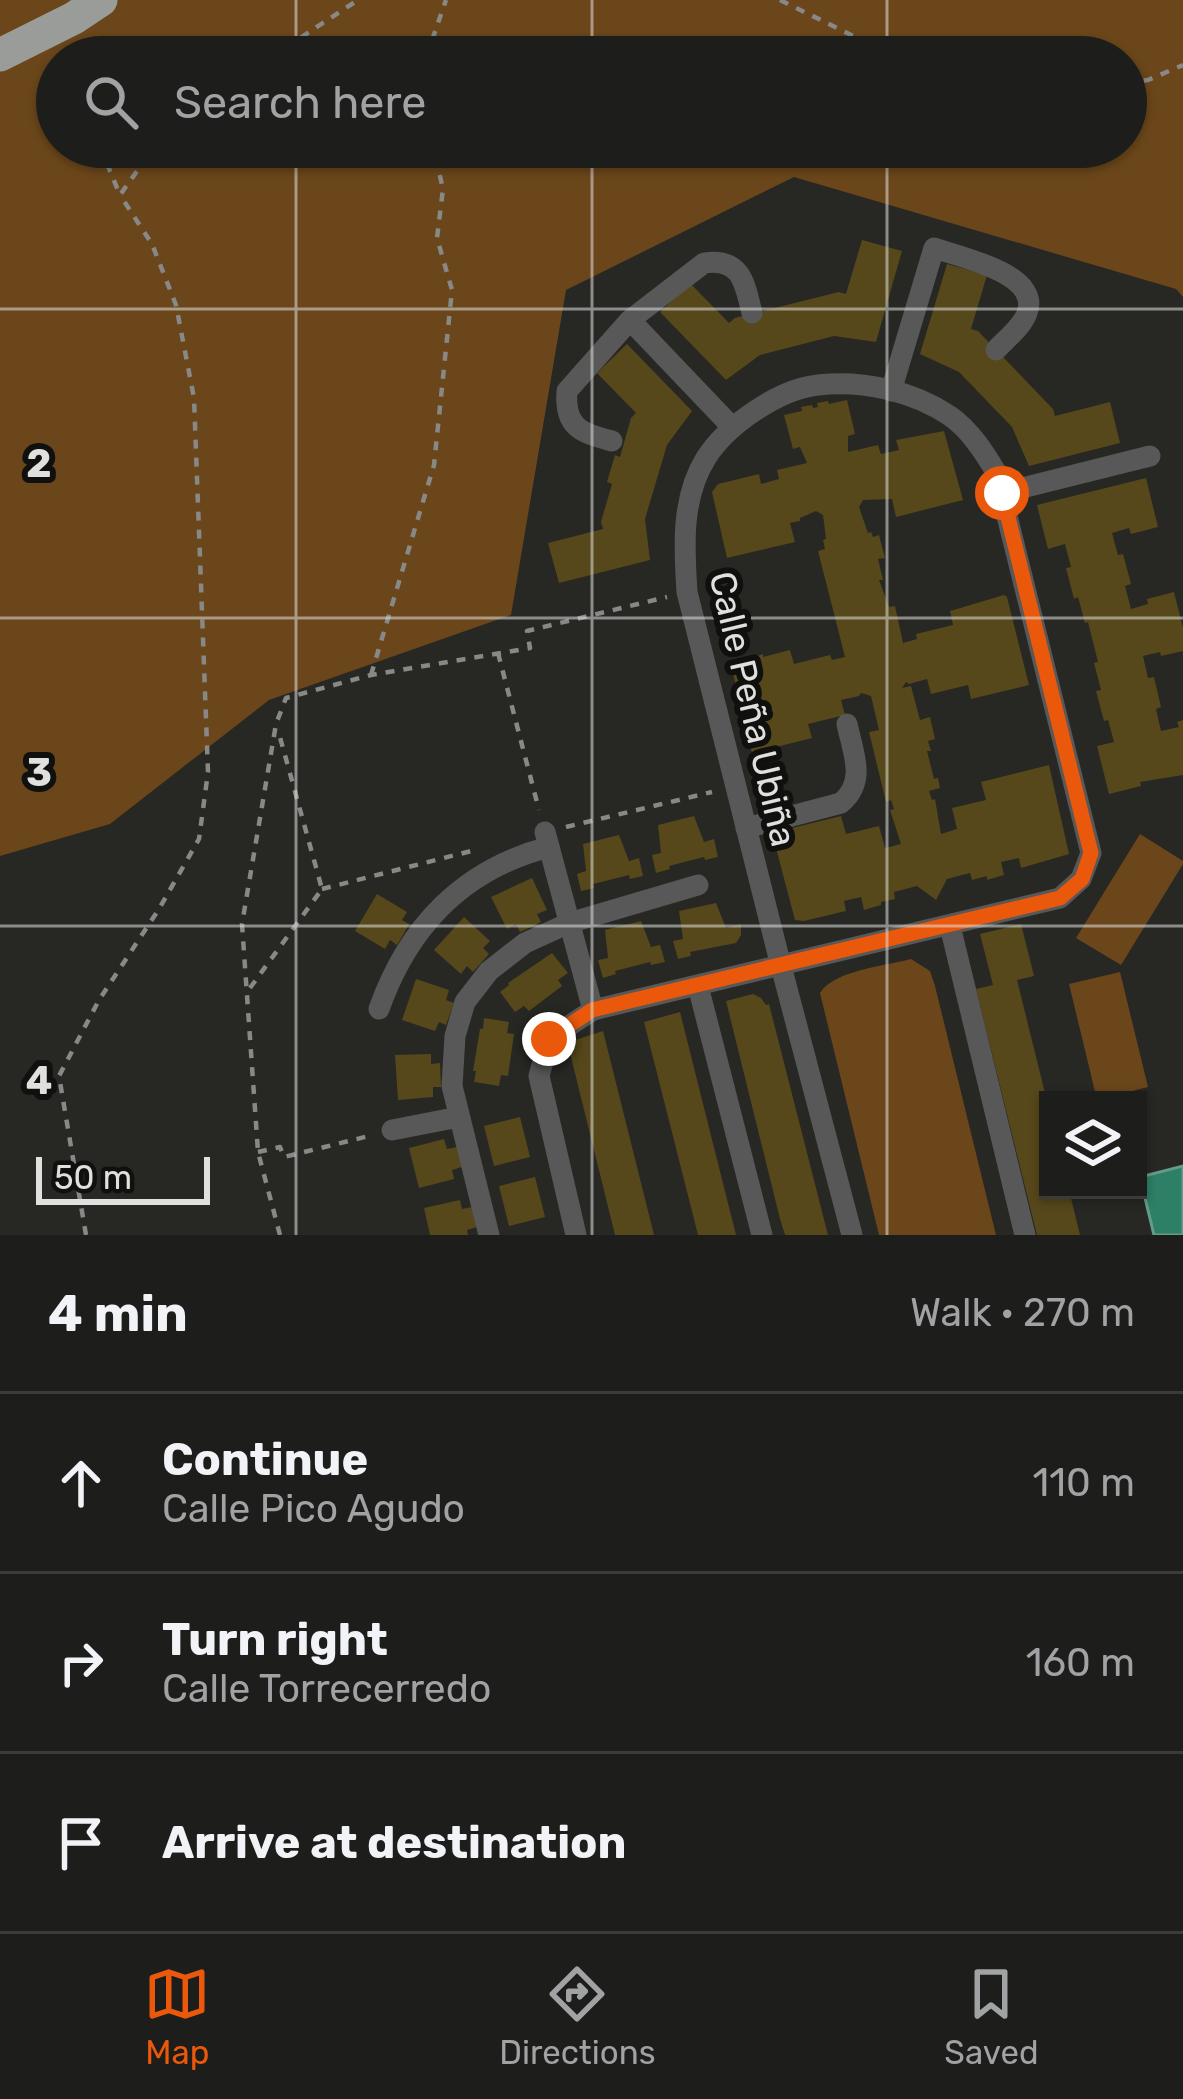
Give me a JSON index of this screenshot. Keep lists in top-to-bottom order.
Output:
{
  "streets": {
    "street": ["Calle Peña Ubiña"]
  },
  "scale_bar": "50 m",
  "page": {
    "search": "Search here",
    "scale": "50 m",
    "heading": ["4 min", "Walk · 270 m"],
    "list": [
      ["Continue", "Calle Pico Agudo", "110 m"],
      ["Turn right", "Calle Torrecerredo", "160 m"],
      "Arrive at destination"
    ],
    "nav": ["Map", "Directions", "Saved"]
  },
  "grid": {
    "rows": ["2", "3", "4"]
  }
}
